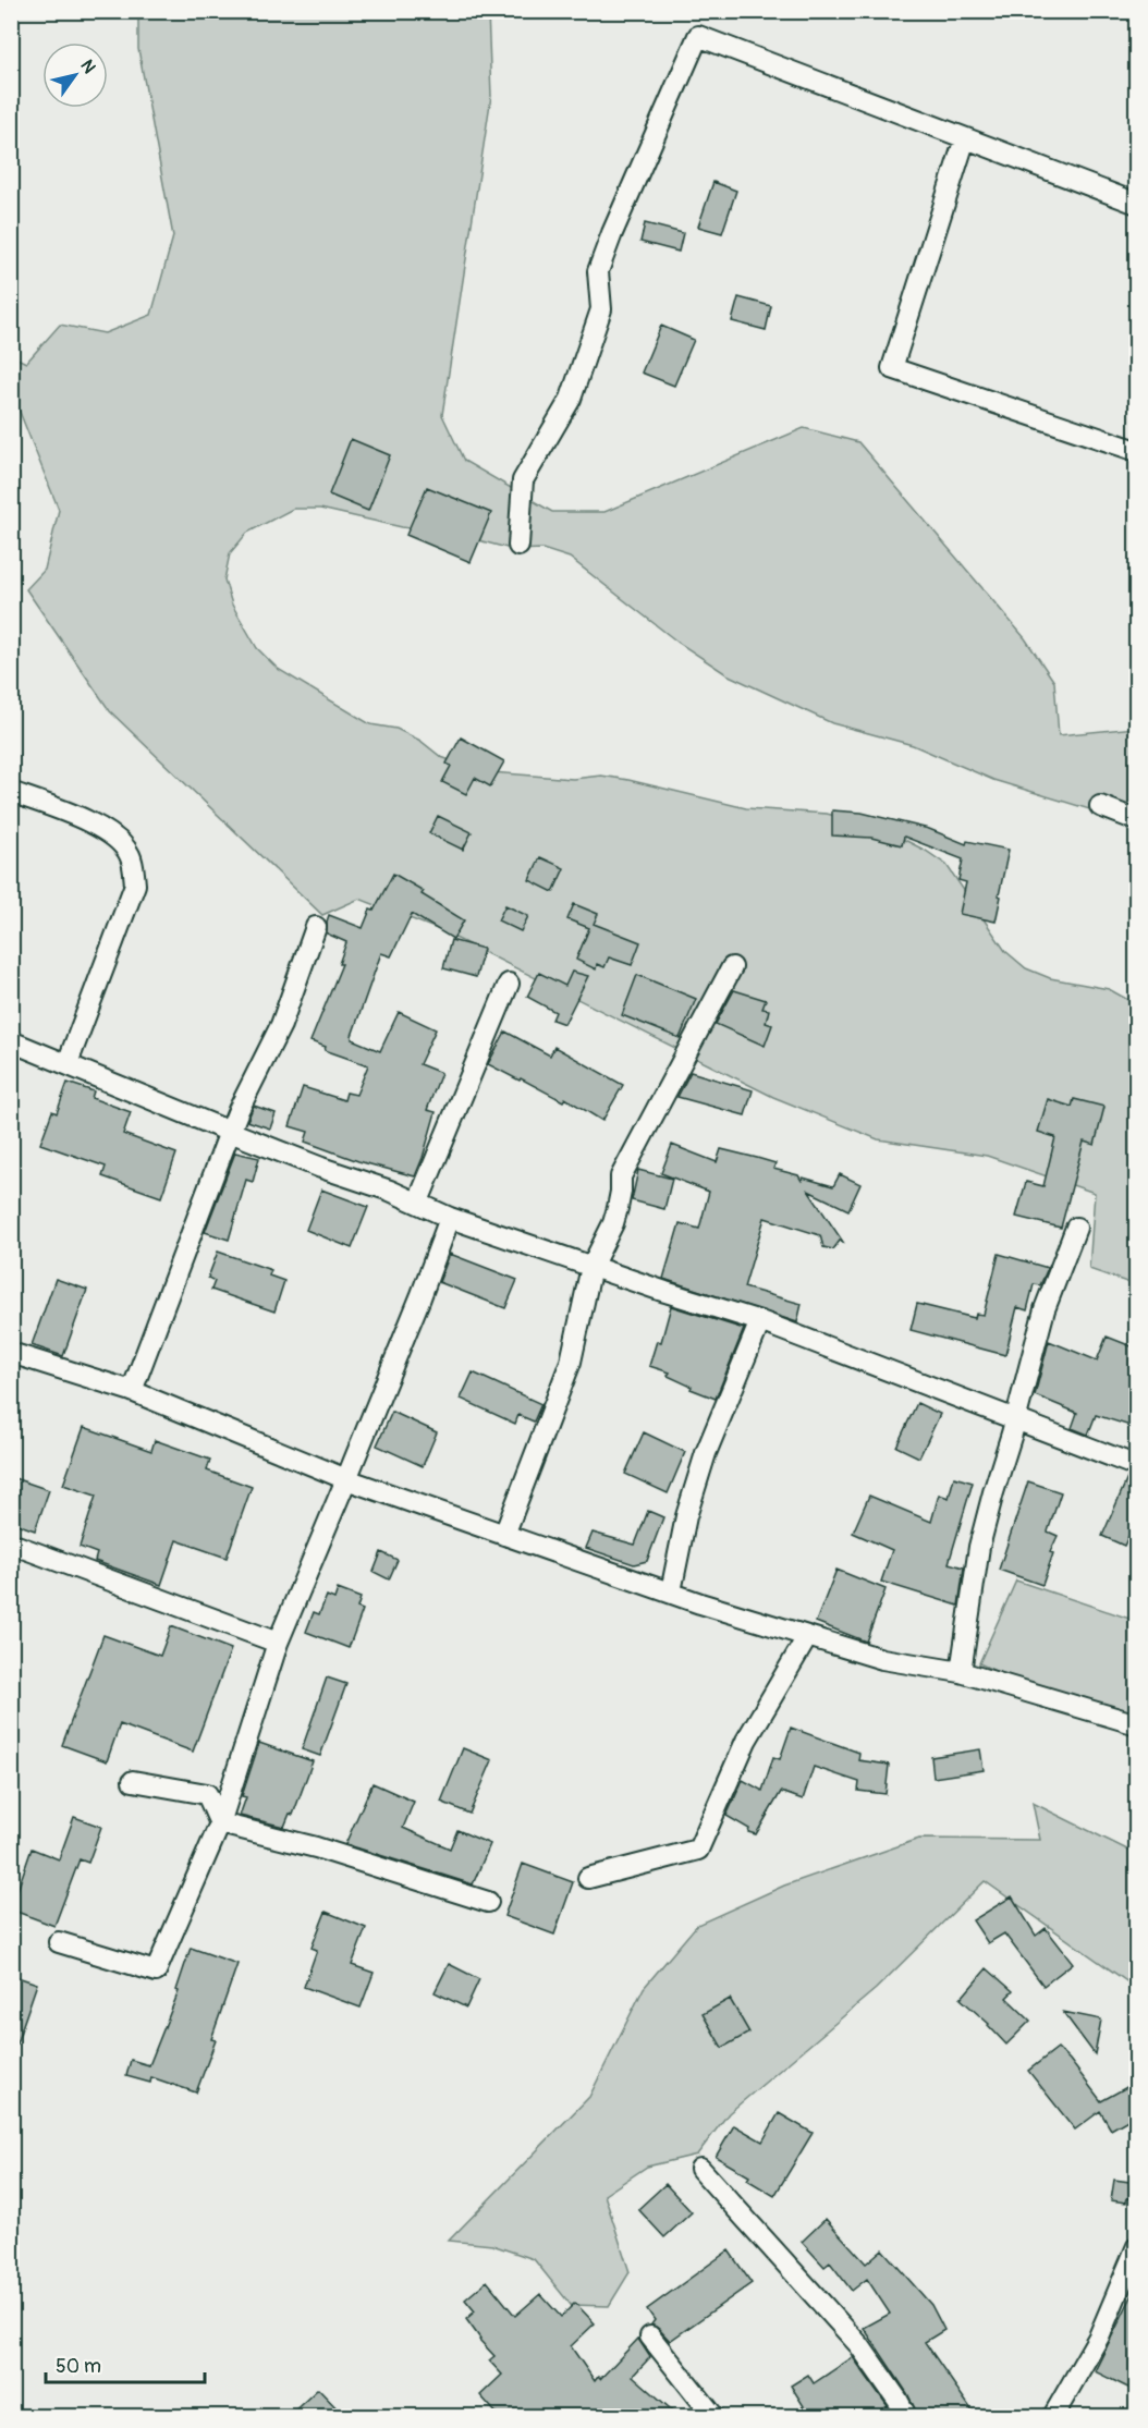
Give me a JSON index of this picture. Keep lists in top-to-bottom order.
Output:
{
  "scale_bar": "50 m",
  "north": "top right"
}
